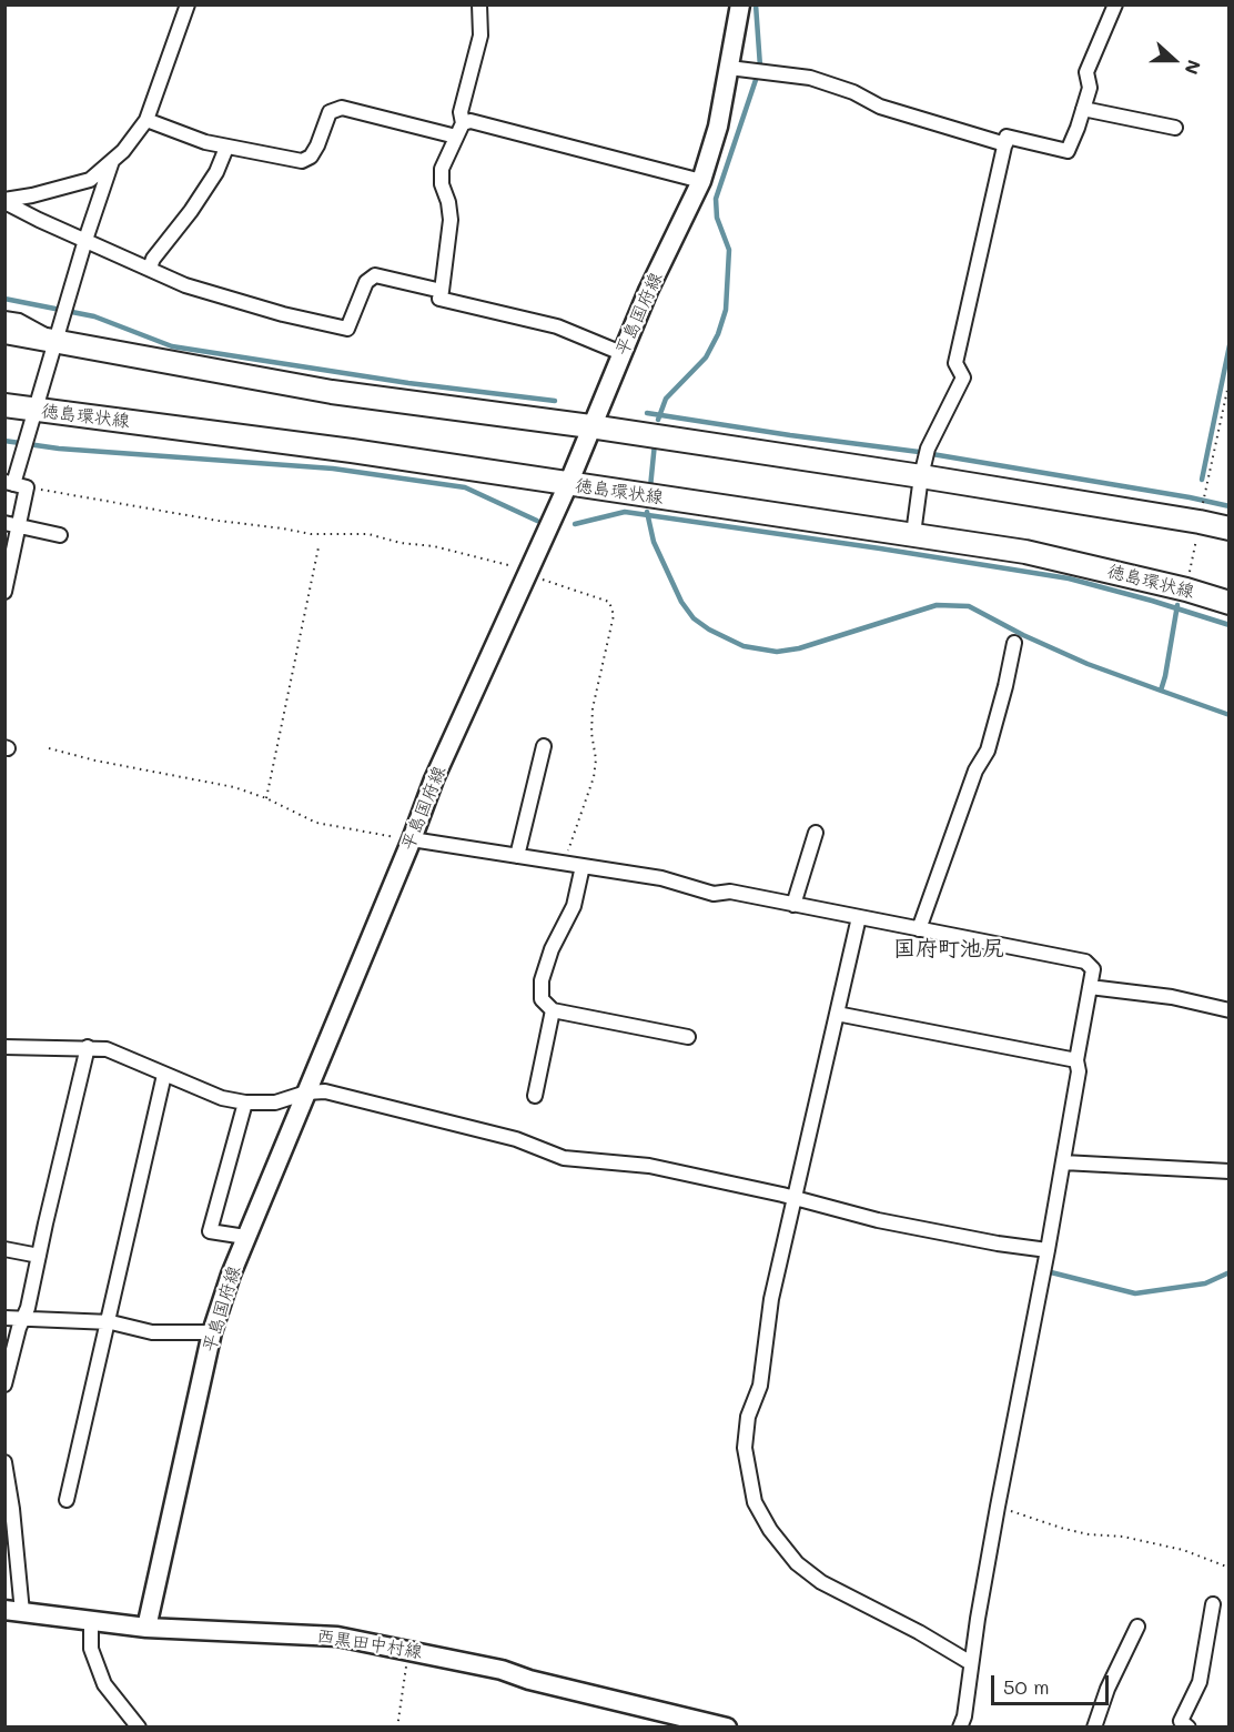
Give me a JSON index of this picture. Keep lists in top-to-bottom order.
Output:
{
  "streets": {
    "main road": ["平島国府線", "徳島環状線", "西黒田中村線"]
  },
  "crossings": [
    ["平島国府線", "徳島環状線"],
    ["平島国府線", "西黒田中村線"]
  ],
  "districts": ["国府町池尻"],
  "scale_bar": "50 m",
  "north": "right"
}
